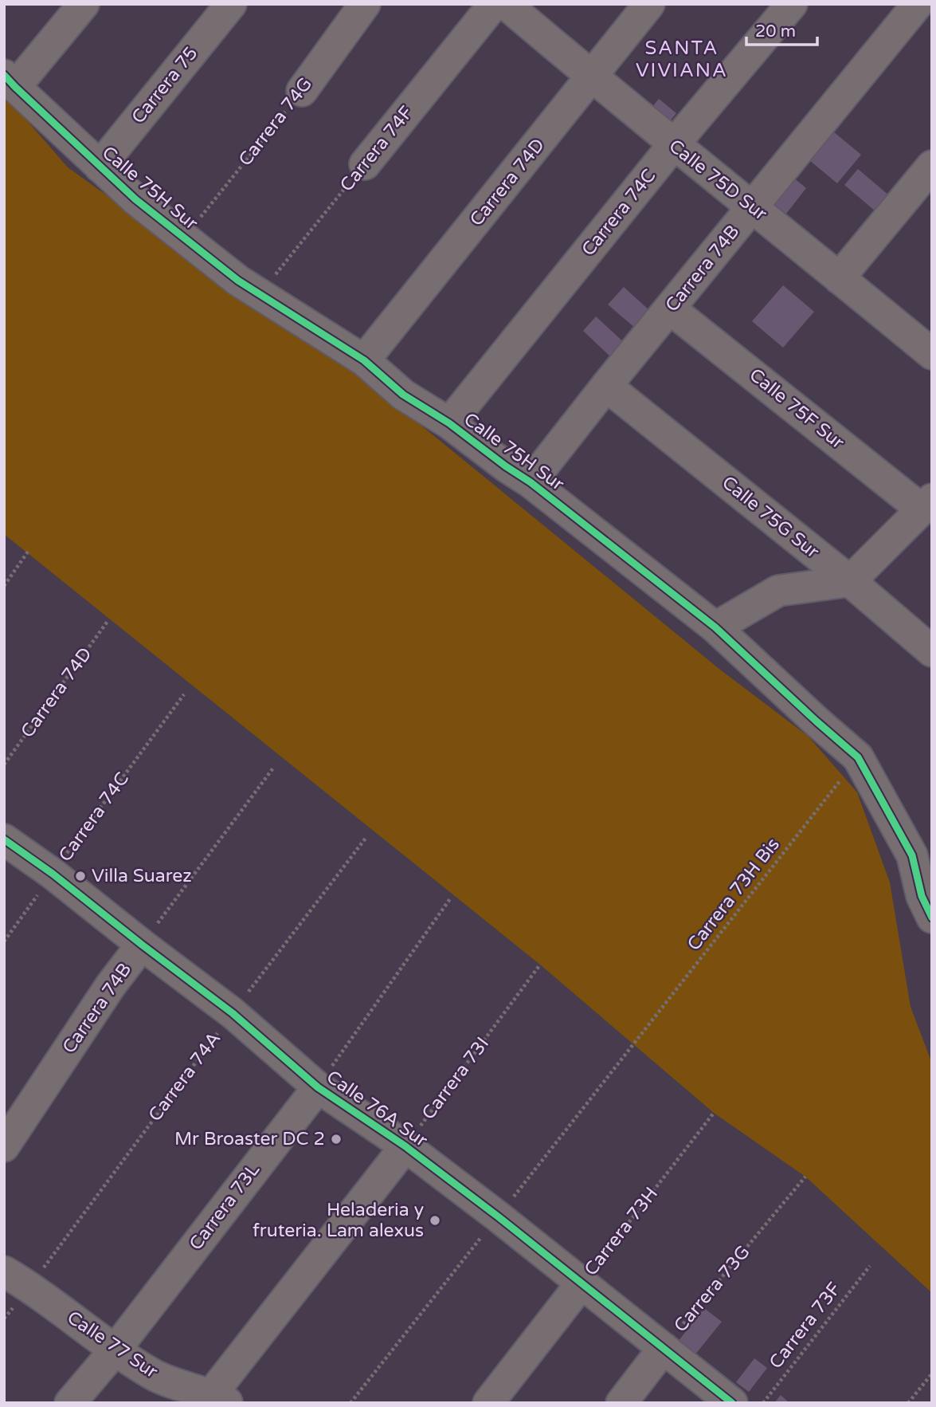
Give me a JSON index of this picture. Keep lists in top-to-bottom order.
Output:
{
  "streets": {
    "street": [
      "Carrera 75",
      "Carrera 74G",
      "Carrera 74F",
      "Calle 75D Sur",
      "Carrera 74D",
      "Calle 75H Sur",
      "Carrera 74C",
      "Carrera 74B",
      "Calle 75F Sur",
      "Calle 75G Sur",
      "Calle 76A Sur",
      "Carrera 73L",
      "Carrera 73H",
      "Carrera 73G",
      "Calle 77 Sur"
    ],
    "path": [
      "Carrera 73H Bis",
      "Carrera 74A",
      "Carrera 73I",
      "Carrera 73F"
    ]
  },
  "crossings": [
    ["Carrera 75", "Calle 75H Sur"],
    ["Carrera 74G", "Calle 75H Sur"],
    ["Carrera 74F", "Calle 75H Sur"],
    ["Calle 75D Sur", "Carrera 74D"],
    ["Calle 75D Sur", "Carrera 74C"],
    ["Calle 75D Sur", "Carrera 74B"],
    ["Carrera 74D", "Calle 75H Sur"],
    ["Calle 75H Sur", "Carrera 74C"],
    ["Calle 75H Sur", "Carrera 74B"],
    ["Calle 75H Sur", "Carrera 73H Bis"],
    ["Carrera 74C", "Calle 76A Sur"],
    ["Carrera 74B", "Calle 75F Sur"],
    ["Carrera 74B", "Calle 75G Sur"],
    ["Carrera 74B", "Calle 76A Sur"],
    ["Carrera 74A", "Calle 76A Sur"],
    ["Carrera 74A", "Calle 77 Sur"],
    ["Carrera 73I", "Calle 76A Sur"],
    ["Calle 76A Sur", "Carrera 73L"],
    ["Calle 76A Sur", "Carrera 73H"],
    ["Calle 76A Sur", "Carrera 73G"],
    ["Carrera 73L", "Calle 77 Sur"]
  ],
  "districts": ["SANTA VIVIANA"],
  "places": ["Villa Suarez", "Mr Broaster DC 2", "Heladeria y fruteria. Lam alexus"],
  "scale_bar": "20 m"
}
